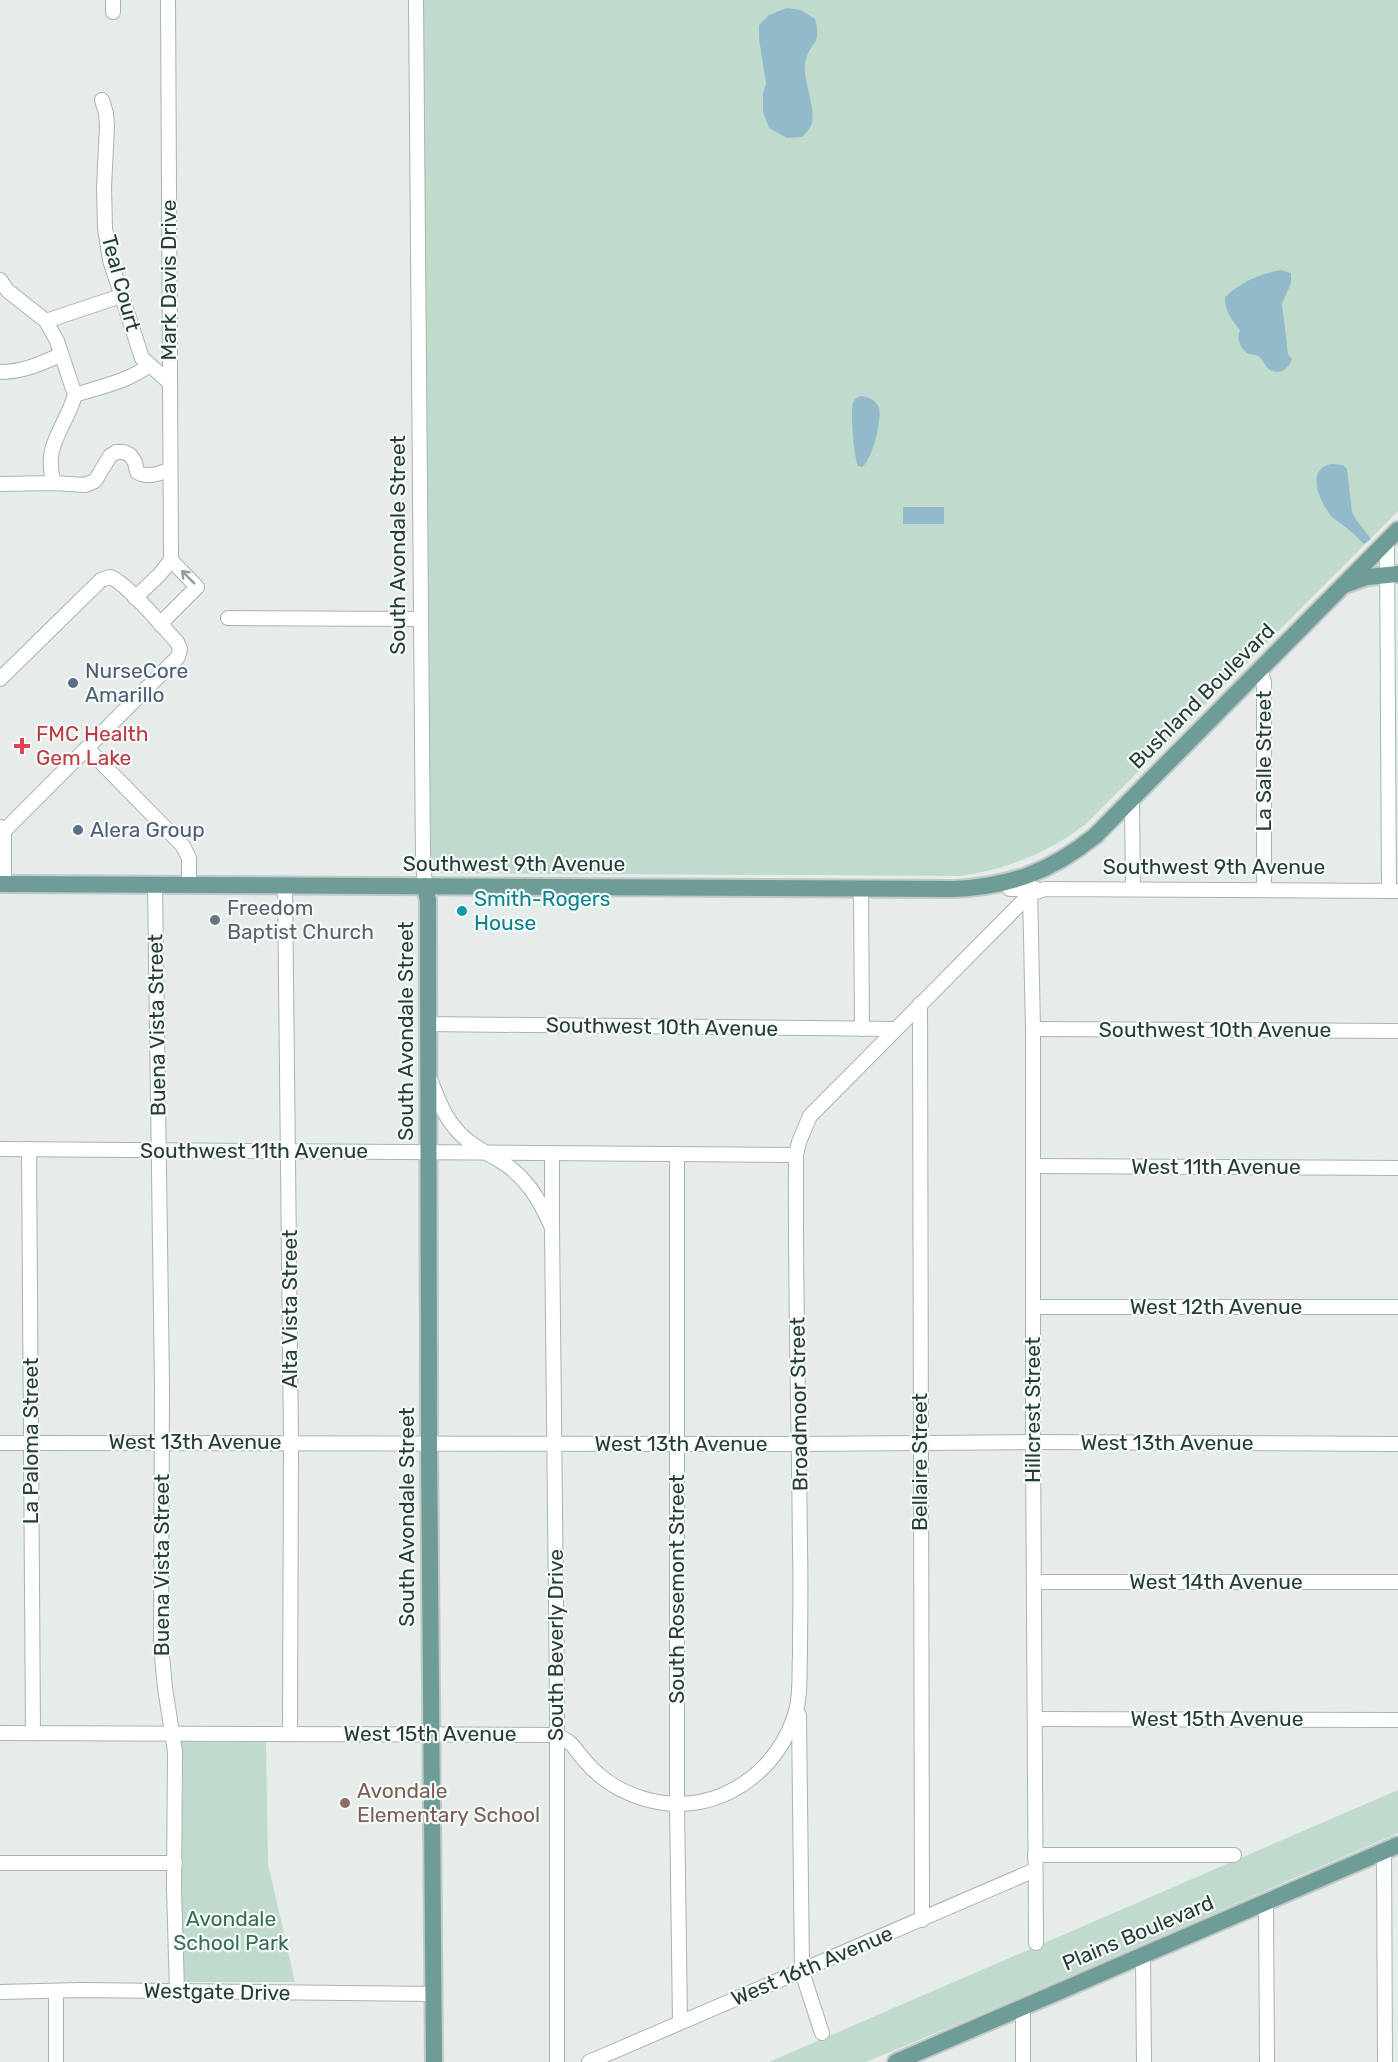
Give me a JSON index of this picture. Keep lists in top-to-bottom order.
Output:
{
  "streets": {
    "main road": [
      "South Avondale Street",
      "Bushland Boulevard",
      "Southwest 9th Avenue",
      "Plains Boulevard"
    ],
    "street": [
      "Mark Davis Drive",
      "Teal Court",
      "La Salle Street",
      "Buena Vista Street",
      "Southwest 10th Avenue",
      "Southwest 11th Avenue",
      "West 11th Avenue",
      "West 12th Avenue",
      "Alta Vista Street",
      "Broadmoor Street",
      "Hillcrest Street",
      "La Paloma Street",
      "West 13th Avenue",
      "Bellaire Street",
      "West 14th Avenue",
      "South Rosemont Street",
      "South Beverly Drive",
      "West 15th Avenue",
      "West 16th Avenue",
      "Westgate Drive"
    ]
  },
  "crossings": [
    ["Mark Davis Drive", "Teal Court"],
    ["South Avondale Street", "Southwest 9th Avenue"],
    ["South Avondale Street", "Southwest 10th Avenue"],
    ["South Avondale Street", "Southwest 11th Avenue"],
    ["South Avondale Street", "West 13th Avenue"],
    ["South Avondale Street", "South Beverly Drive"],
    ["South Avondale Street", "West 15th Avenue"],
    ["South Avondale Street", "Westgate Drive"],
    ["Bushland Boulevard", "La Salle Street"],
    ["Bushland Boulevard", "Southwest 9th Avenue"],
    ["Bushland Boulevard", "Southwest 10th Avenue"],
    ["Bushland Boulevard", "Broadmoor Street"],
    ["Bushland Boulevard", "Hillcrest Street"],
    ["Bushland Boulevard", "Bellaire Street"],
    ["La Salle Street", "Southwest 9th Avenue"],
    ["Southwest 9th Avenue", "Buena Vista Street"],
    ["Southwest 9th Avenue", "Alta Vista Street"],
    ["Southwest 9th Avenue", "Hillcrest Street"],
    ["Buena Vista Street", "Southwest 11th Avenue"],
    ["Buena Vista Street", "West 13th Avenue"],
    ["Buena Vista Street", "West 15th Avenue"],
    ["Buena Vista Street", "Westgate Drive"],
    ["Southwest 10th Avenue", "Hillcrest Street"],
    ["Southwest 11th Avenue", "Alta Vista Street"],
    ["Southwest 11th Avenue", "Broadmoor Street"],
    ["Southwest 11th Avenue", "La Paloma Street"],
    ["Southwest 11th Avenue", "South Rosemont Street"],
    ["Southwest 11th Avenue", "South Beverly Drive"],
    ["West 11th Avenue", "Hillcrest Street"],
    ["West 12th Avenue", "Hillcrest Street"],
    ["Alta Vista Street", "West 13th Avenue"],
    ["Alta Vista Street", "West 15th Avenue"],
    ["Broadmoor Street", "West 13th Avenue"],
    ["Broadmoor Street", "South Rosemont Street"],
    ["Broadmoor Street", "West 16th Avenue"],
    ["Hillcrest Street", "West 13th Avenue"],
    ["Hillcrest Street", "West 14th Avenue"],
    ["Hillcrest Street", "West 15th Avenue"],
    ["Hillcrest Street", "West 16th Avenue"],
    ["La Paloma Street", "West 13th Avenue"],
    ["La Paloma Street", "West 15th Avenue"],
    ["West 13th Avenue", "Bellaire Street"],
    ["West 13th Avenue", "South Rosemont Street"],
    ["West 13th Avenue", "South Beverly Drive"],
    ["Bellaire Street", "West 16th Avenue"],
    ["South Rosemont Street", "West 16th Avenue"],
    ["South Beverly Drive", "West 15th Avenue"]
  ],
  "parks": ["Avondale School Park"],
  "places": {
    "other": [
      "NurseCore Amarillo",
      "Alera Group",
      "Smith-Rogers House",
      "Freedom Baptist Church",
      "Avondale Elementary School"
    ],
    "health": ["FMC Health Gem Lake"]
  }
}
